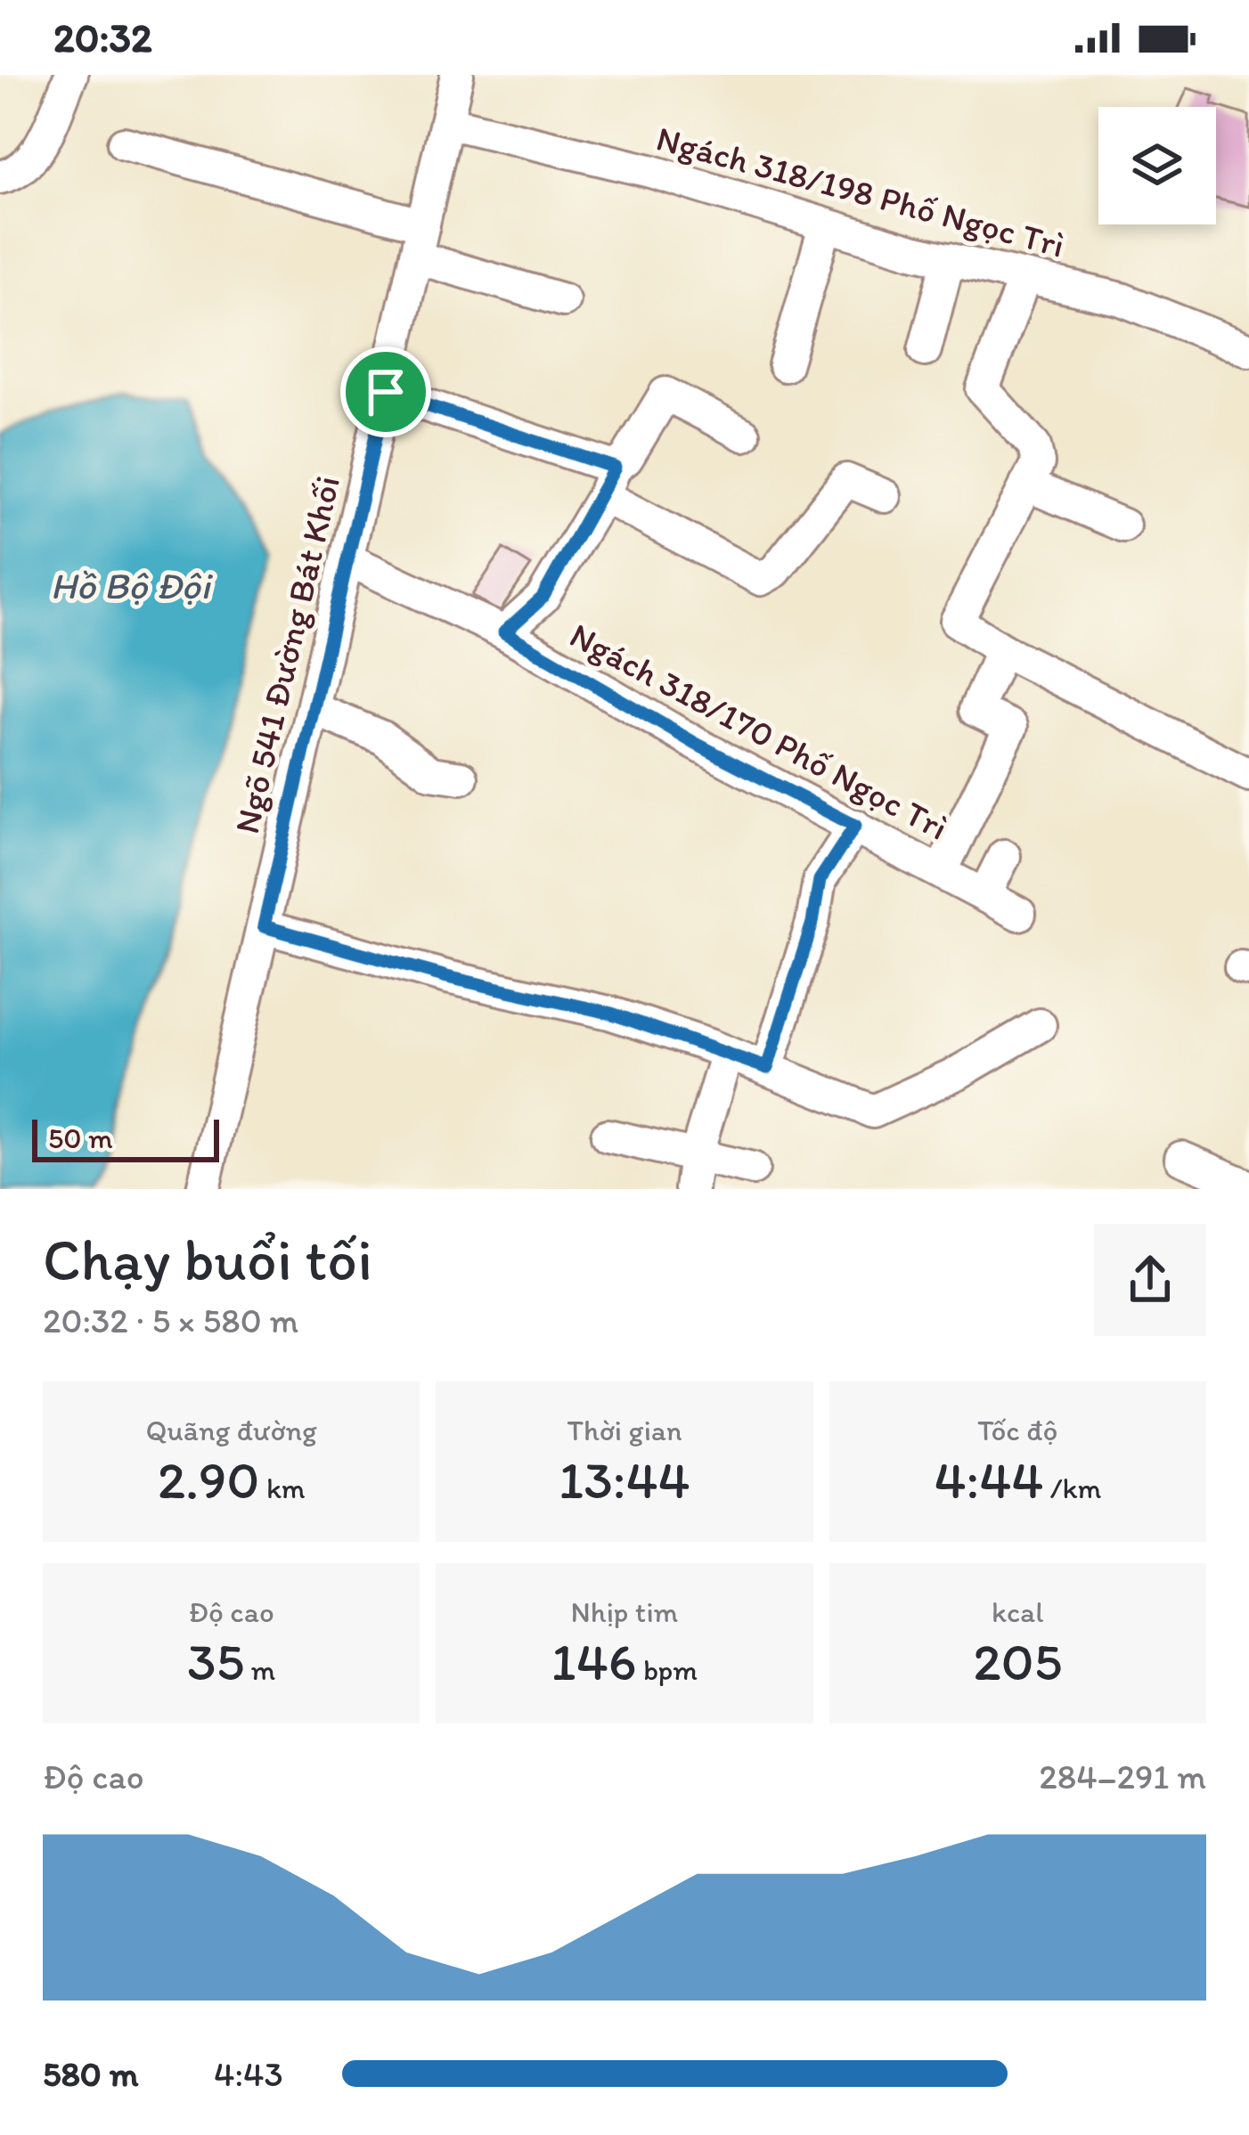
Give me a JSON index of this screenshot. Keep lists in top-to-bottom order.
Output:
{
  "streets": {
    "street": ["Ngách 318/198 Phố Ngọc Trì", "Ngõ 541 Đường Bát Khối", "Ngách 318/170 Phố Ngọc Trì"]
  },
  "crossings": [
    ["Ngách 318/198 Phố Ngọc Trì", "Ngõ 541 Đường Bát Khối"],
    ["Ngõ 541 Đường Bát Khối", "Ngách 318/170 Phố Ngọc Trì"]
  ],
  "water": ["Hồ Bộ Đội"],
  "scale_bar": "50 m",
  "page": {
    "status": "20:32",
    "scale": "50 m",
    "heading": ["Chạy buổi tối", "20:32 · 5 × 580 m"],
    "stats": [
      ["Quãng đường", "2.90 km"],
      ["Thời gian", "13:44"],
      ["Tốc độ", "4:44 /km"],
      ["Độ cao", "35 m"],
      ["Nhịp tim", "146 bpm"],
      ["kcal", "205"]
    ],
    "chart": ["Độ cao", "284–291 m"],
    "list": [
      {
        "name": "580 m",
        "note": "4:43"
      }
    ]
  }
}
